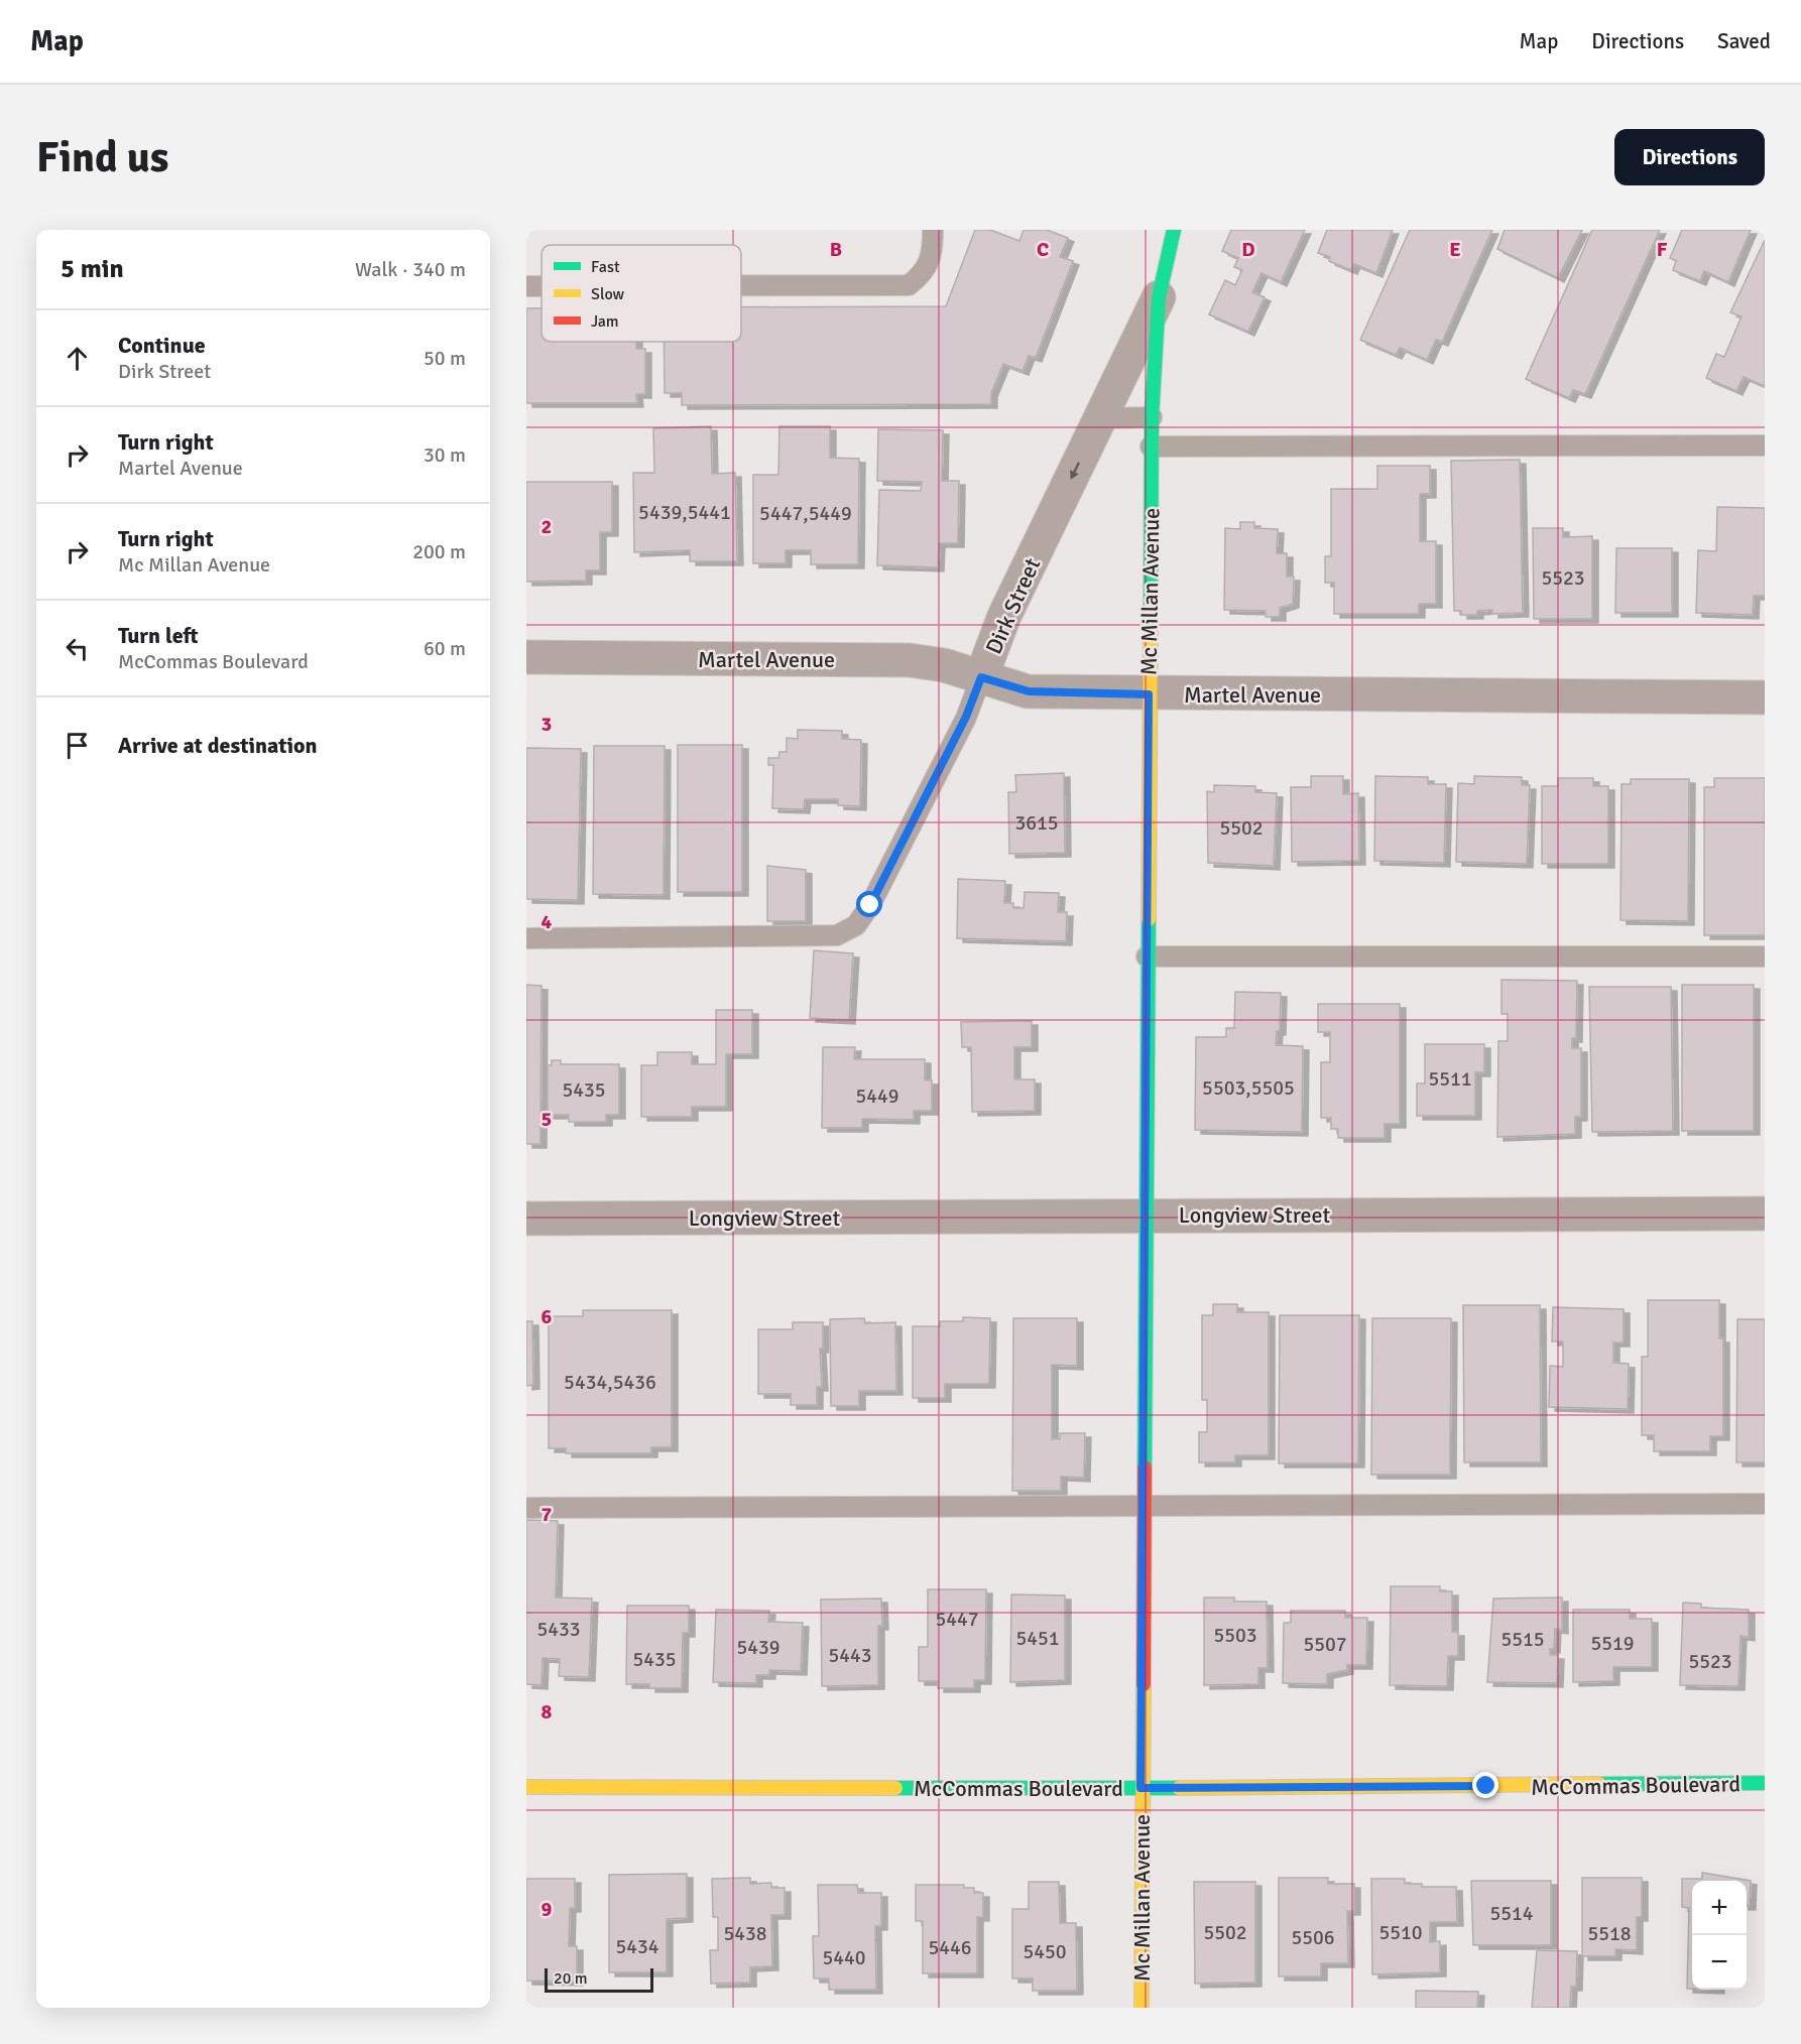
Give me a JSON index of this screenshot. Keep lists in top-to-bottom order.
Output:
{
  "streets": {
    "street": [
      "Mc Millan Avenue",
      "Dirk Street",
      "Martel Avenue",
      "Longview Street",
      "McCommas Boulevard"
    ]
  },
  "crossings": [
    ["Mc Millan Avenue", "Dirk Street"],
    ["Mc Millan Avenue", "Martel Avenue"],
    ["Mc Millan Avenue", "Longview Street"],
    ["Mc Millan Avenue", "McCommas Boulevard"],
    ["Dirk Street", "Martel Avenue"]
  ],
  "house_numbers": [
    "5439,5441",
    "5447,5449",
    "5523",
    "3615",
    "5502",
    "5511",
    "5503,5505",
    "5435",
    "5449",
    "5434,5436",
    "5447",
    "5433",
    "5503",
    "5451",
    "5515",
    "5519",
    "5507",
    "5439",
    "5443",
    "5435",
    "5523",
    "5514",
    "5502",
    "5510",
    "5438",
    "5518",
    "5506",
    "5434",
    "5446",
    "5450",
    "5440"
  ],
  "legend": ["Fast", "Slow", "Jam"],
  "scale_bar": "20 m",
  "page": {
    "header": "Map",
    "nav": ["Map", "Directions", "Saved"],
    "buttons": "Directions",
    "title": "Find us",
    "heading": ["5 min", "Walk · 340 m"],
    "list": [
      ["Continue", "Dirk Street", "50 m"],
      ["Turn right", "Martel Avenue", "30 m"],
      ["Turn right", "Mc Millan Avenue", "200 m"],
      ["Turn left", "McCommas Boulevard", "60 m"],
      "Arrive at destination"
    ],
    "map_buttons": ["+", "−"],
    "scale": "20 m"
  },
  "grid": {
    "columns": [
      "B",
      "C",
      "D",
      "E",
      "F"
    ],
    "rows": [
      "2",
      "3",
      "4",
      "5",
      "6",
      "7",
      "8",
      "9"
    ]
  }
}
